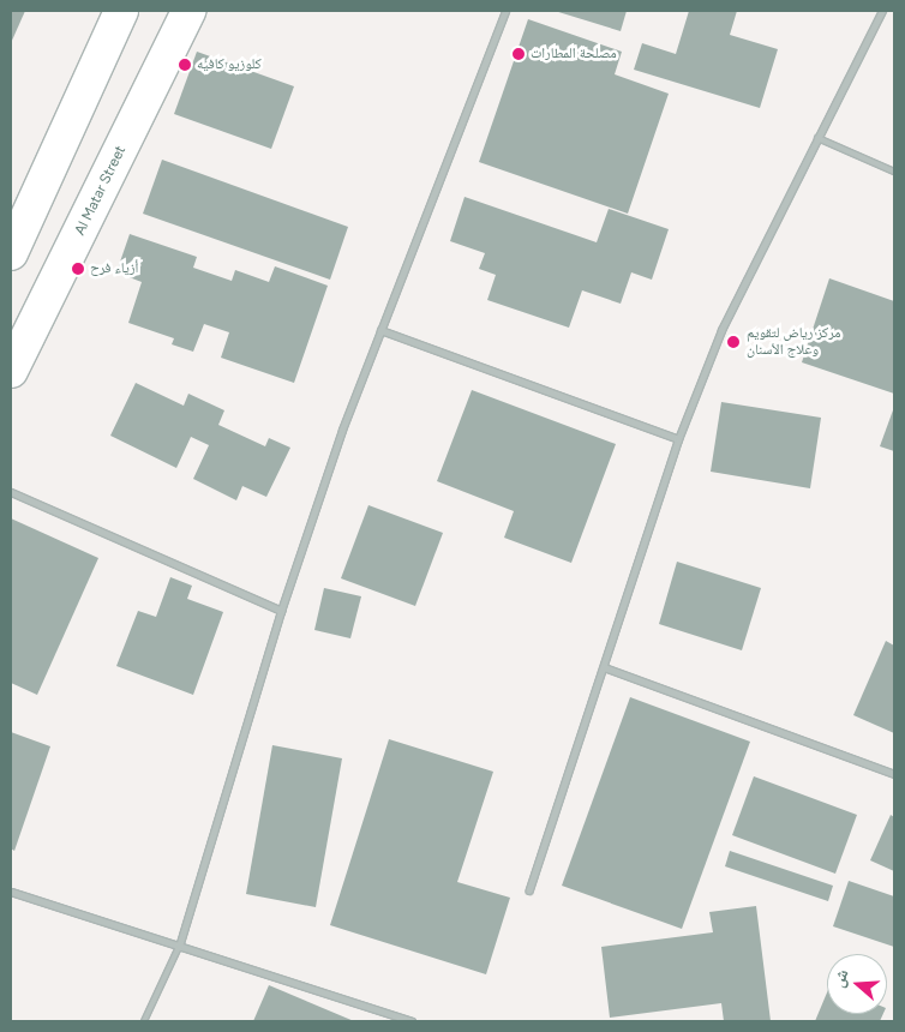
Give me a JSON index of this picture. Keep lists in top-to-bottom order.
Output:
{
  "streets": {
    "main road": ["Al Matar Street"]
  },
  "places": [
    "مصلحة المطارات",
    "كلوزيو كافيه",
    "أزياء فرح",
    "مركز رياض لتقويم وعلاج الأسنان"
  ],
  "north": "left"
}
